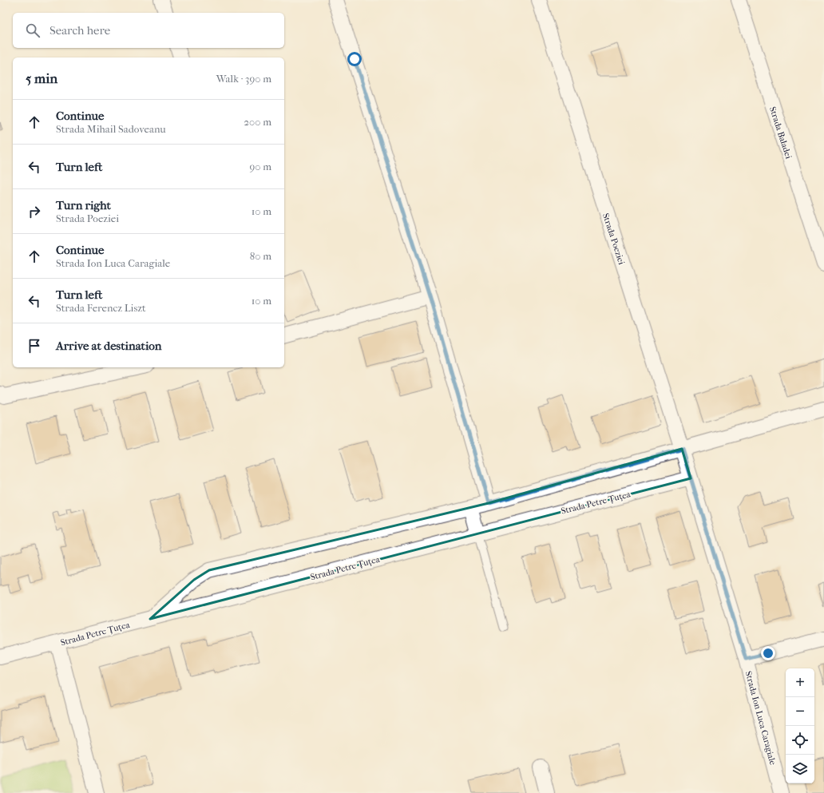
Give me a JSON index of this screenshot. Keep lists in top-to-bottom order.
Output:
{
  "streets": {
    "street": [
      "Strada Baladei",
      "Strada Poeziei",
      "Strada Petre Țuțea",
      "Strada Ion Luca Caragiale"
    ]
  },
  "crossings": [
    ["Strada Poeziei", "Strada Petre Țuțea"],
    ["Strada Poeziei", "Strada Ion Luca Caragiale"],
    ["Strada Petre Țuțea", "Strada Ion Luca Caragiale"]
  ],
  "page": {
    "search": "Search here",
    "heading": ["5 min", "Walk · 390 m"],
    "list": [
      ["Continue", "Strada Mihail Sadoveanu", "200 m"],
      ["Turn left", "90 m"],
      ["Turn right", "Strada Poeziei", "10 m"],
      ["Continue", "Strada Ion Luca Caragiale", "80 m"],
      ["Turn left", "Strada Ferencz Liszt", "10 m"],
      "Arrive at destination"
    ],
    "map_buttons": ["+", "−"]
  }
}
